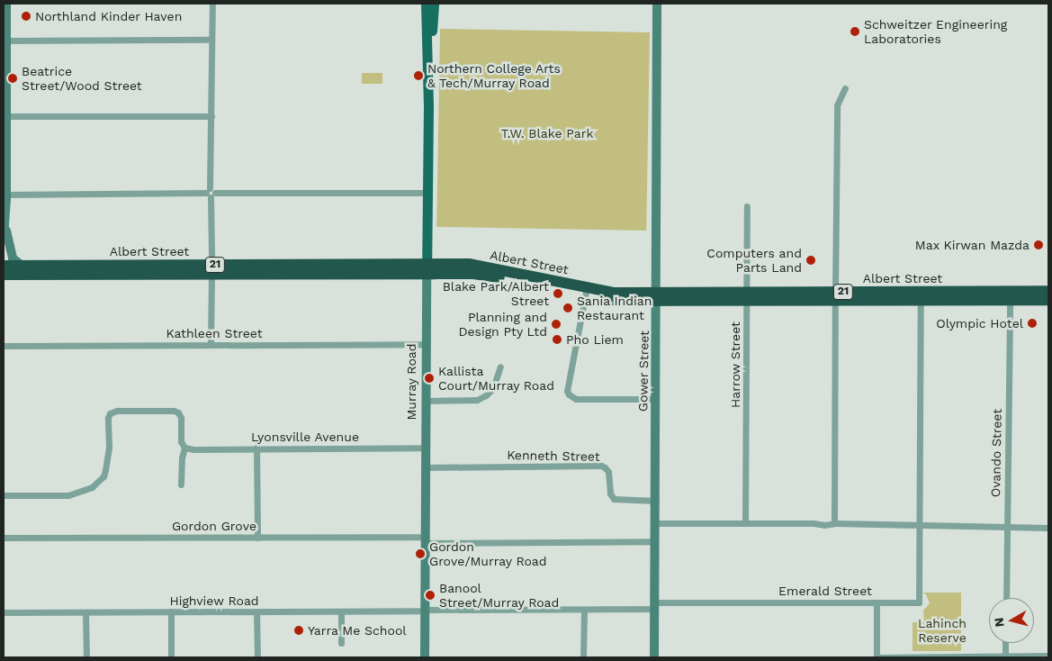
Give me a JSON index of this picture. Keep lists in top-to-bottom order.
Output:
{
  "streets": {
    "highway": ["Albert Street", "21"],
    "main road": ["Murray Road"],
    "street": [
      "Kathleen Street",
      "Harrow Street",
      "Gower Street",
      "Lyonsville Avenue",
      "Ovando Street",
      "Kenneth Street",
      "Gordon Grove",
      "Emerald Street",
      "Highview Road"
    ]
  },
  "crossings": [
    ["Albert Street", "Harrow Street"],
    ["Albert Street", "Gower Street"],
    ["Albert Street", "Murray Road"],
    ["Albert Street", "Ovando Street"],
    ["Kathleen Street", "Murray Road"],
    ["Gower Street", "Kenneth Street"],
    ["Gower Street", "Gordon Grove"],
    ["Gower Street", "Emerald Street"],
    ["Murray Road", "Lyonsville Avenue"],
    ["Murray Road", "Kenneth Street"],
    ["Murray Road", "Gordon Grove"],
    ["Murray Road", "Highview Road"],
    ["Emerald Street", "Highview Road"]
  ],
  "parks": ["T.W. Blake Park", "Lahinch Reserve"],
  "places": [
    "Northland Kinder Haven",
    "Schweitzer Engineering Laboratories",
    "Northern College Arts & Tech/Murray Road",
    "Beatrice Street/Wood Street",
    "Max Kirwan Mazda",
    "Computers and Parts Land",
    "Blake Park/Albert Street",
    "Sania Indian Restaurant",
    "Olympic Hotel",
    "Planning and Design Pty Ltd",
    "Pho Liem",
    "Kallista Court/Murray Road",
    "Gordon Grove/Murray Road",
    "Banool Street/Murray Road",
    "Yarra Me School"
  ],
  "north": "left"
}
